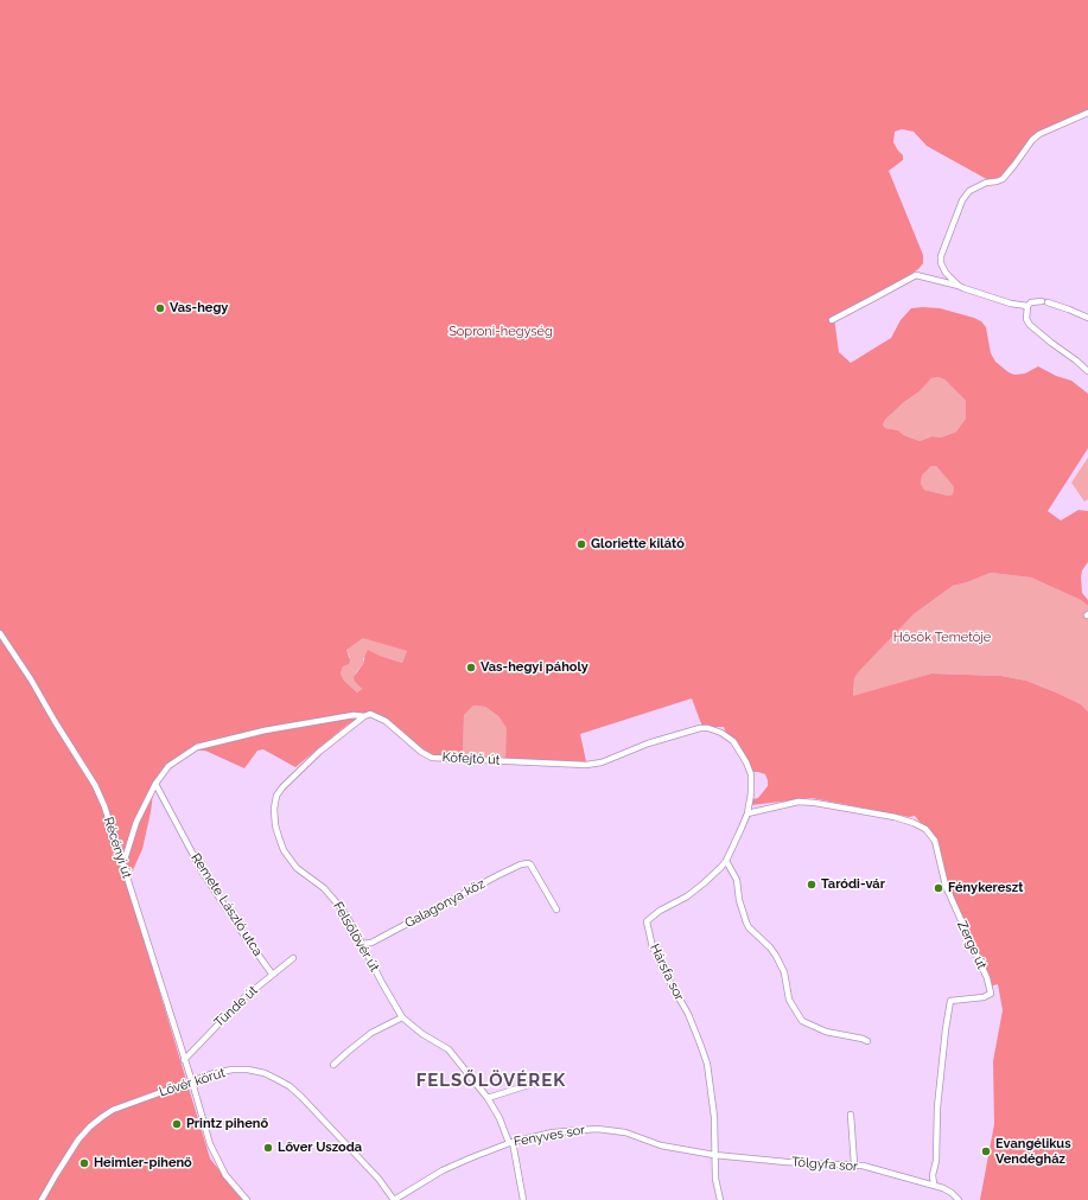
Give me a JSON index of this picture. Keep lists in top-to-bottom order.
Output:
{
  "streets": {
    "street": [
      "Kőfejtő út",
      "Récényi út",
      "Galagonya köz",
      "Remete László utca",
      "Felsőlövér út",
      "Zerge út",
      "Hársfa sor",
      "Tünde út",
      "Lővér körút",
      "Fenyves sor",
      "Tölgyfa sor"
    ]
  },
  "crossings": [
    ["Kőfejtő út", "Récényi út"],
    ["Kőfejtő út", "Remete László utca"],
    ["Kőfejtő út", "Felsőlövér út"],
    ["Kőfejtő út", "Hársfa sor"],
    ["Récényi út", "Tünde út"],
    ["Récényi út", "Lővér körút"],
    ["Galagonya köz", "Felsőlövér út"],
    ["Remete László utca", "Tünde út"],
    ["Felsőlövér út", "Fenyves sor"],
    ["Zerge út", "Hársfa sor"],
    ["Zerge út", "Tölgyfa sor"],
    ["Hársfa sor", "Fenyves sor"],
    ["Hársfa sor", "Tölgyfa sor"],
    ["Lővér körút", "Fenyves sor"],
    ["Fenyves sor", "Tölgyfa sor"]
  ],
  "districts": ["FELSŐLÖVÉREK"],
  "parks": ["Soproni-hegység", "Hősök Temetője"],
  "places": [
    "Vas-hegy",
    "Gloriette kilátó",
    "Vas-hegyi páholy",
    "Taródi-vár",
    "Fénykereszt",
    "Printz pihenő",
    "Lőver Uszoda",
    "Evangélikus Vendégház",
    "Heimler-pihenő"
  ]
}
